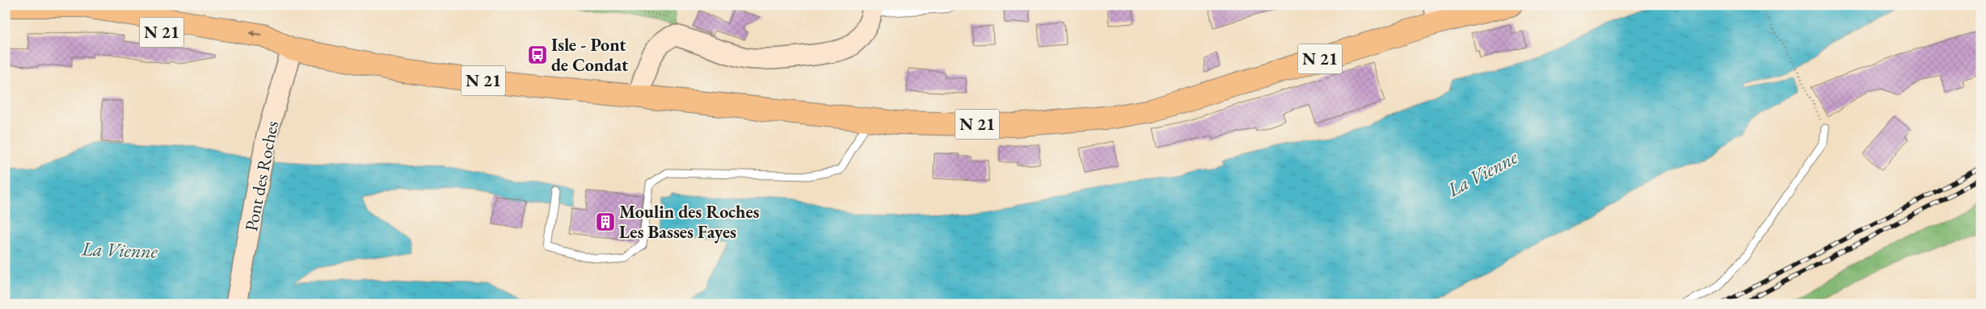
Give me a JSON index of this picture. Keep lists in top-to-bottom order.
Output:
{
  "streets": {
    "main road": ["N 21"],
    "street": ["Pont des Roches"]
  },
  "crossings": [
    ["N 21", "Pont des Roches"]
  ],
  "water": ["La Vienne"],
  "places": {
    "bus stop": ["Isle - Pont de Condat"],
    "building": ["Moulin des Roches Les Basses Fayes"]
  }
}
